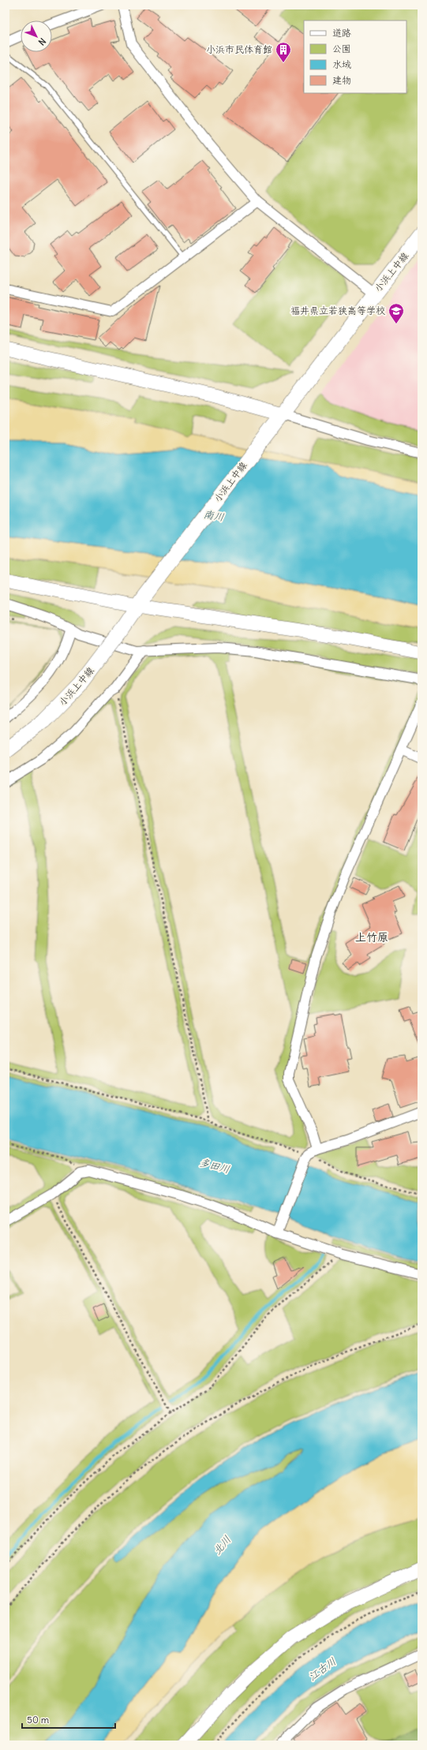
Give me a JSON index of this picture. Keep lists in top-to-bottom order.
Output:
{
  "streets": {
    "main road": ["小浜上中線"]
  },
  "districts": ["上竹原"],
  "water": [
    "南川",
    "多田川",
    "北川",
    "江古川"
  ],
  "places": {
    "building": ["小浜市民体育館"],
    "school or university": ["福井県立若狭高等学校"]
  },
  "legend": [
    "道路",
    "公園",
    "水域",
    "建物"
  ],
  "scale_bar": "50 m",
  "north": "bottom right"
}
